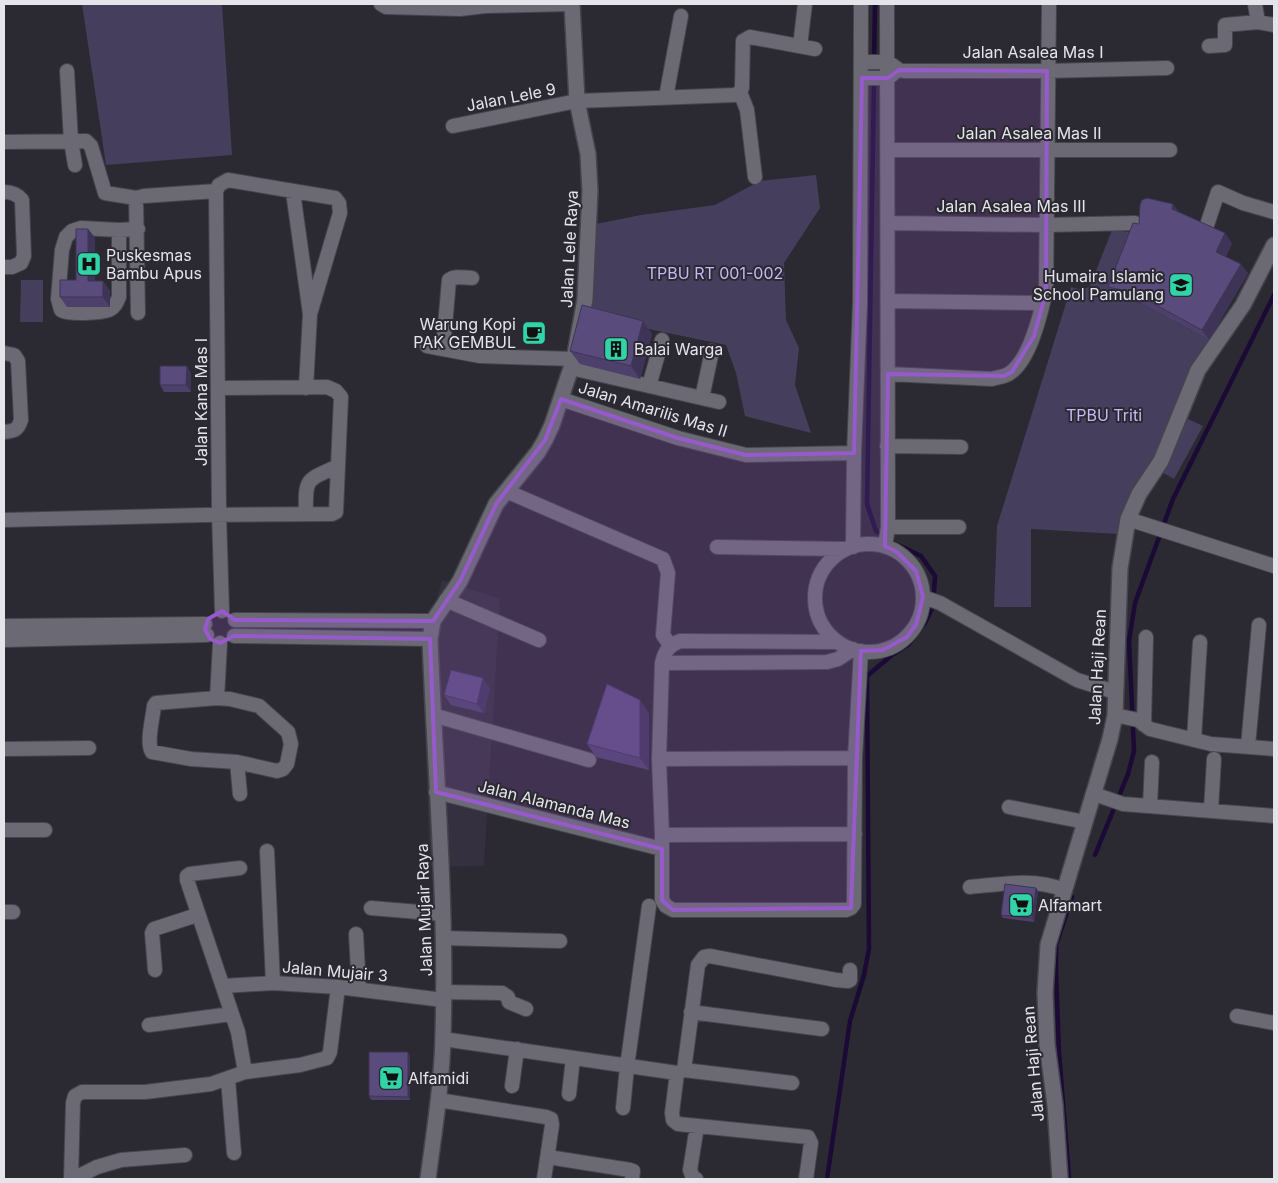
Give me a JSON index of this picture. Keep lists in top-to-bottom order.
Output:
{
  "streets": {
    "street": [
      "Jalan Asalea Mas I",
      "Jalan Lele 9",
      "Jalan Asalea Mas II",
      "Jalan Asalea Mas III",
      "Jalan Lele Raya",
      "Jalan Kana Mas I",
      "Jalan Amarilis Mas II",
      "Jalan Haji Rean",
      "Jalan Alamanda Mas",
      "Jalan Mujair Raya",
      "Jalan Mujair 3"
    ]
  },
  "crossings": [
    ["Jalan Lele 9", "Jalan Lele Raya"],
    ["Jalan Lele Raya", "Jalan Amarilis Mas II"],
    ["Jalan Lele Raya", "Jalan Mujair Raya"],
    ["Jalan Alamanda Mas", "Jalan Mujair Raya"],
    ["Jalan Mujair Raya", "Jalan Mujair 3"]
  ],
  "parks": ["TPBU RT 001-002", "TPBU Triti"],
  "places": {
    "hospital": ["Puskesmas Bambu Apus"],
    "school or university": ["Humaira Islamic School Pamulang"],
    "cafe": ["Warung Kopi PAK GEMBUL"],
    "building": ["Balai Warga"],
    "supermarket": ["Alfamart", "Alfamidi"]
  }
}
